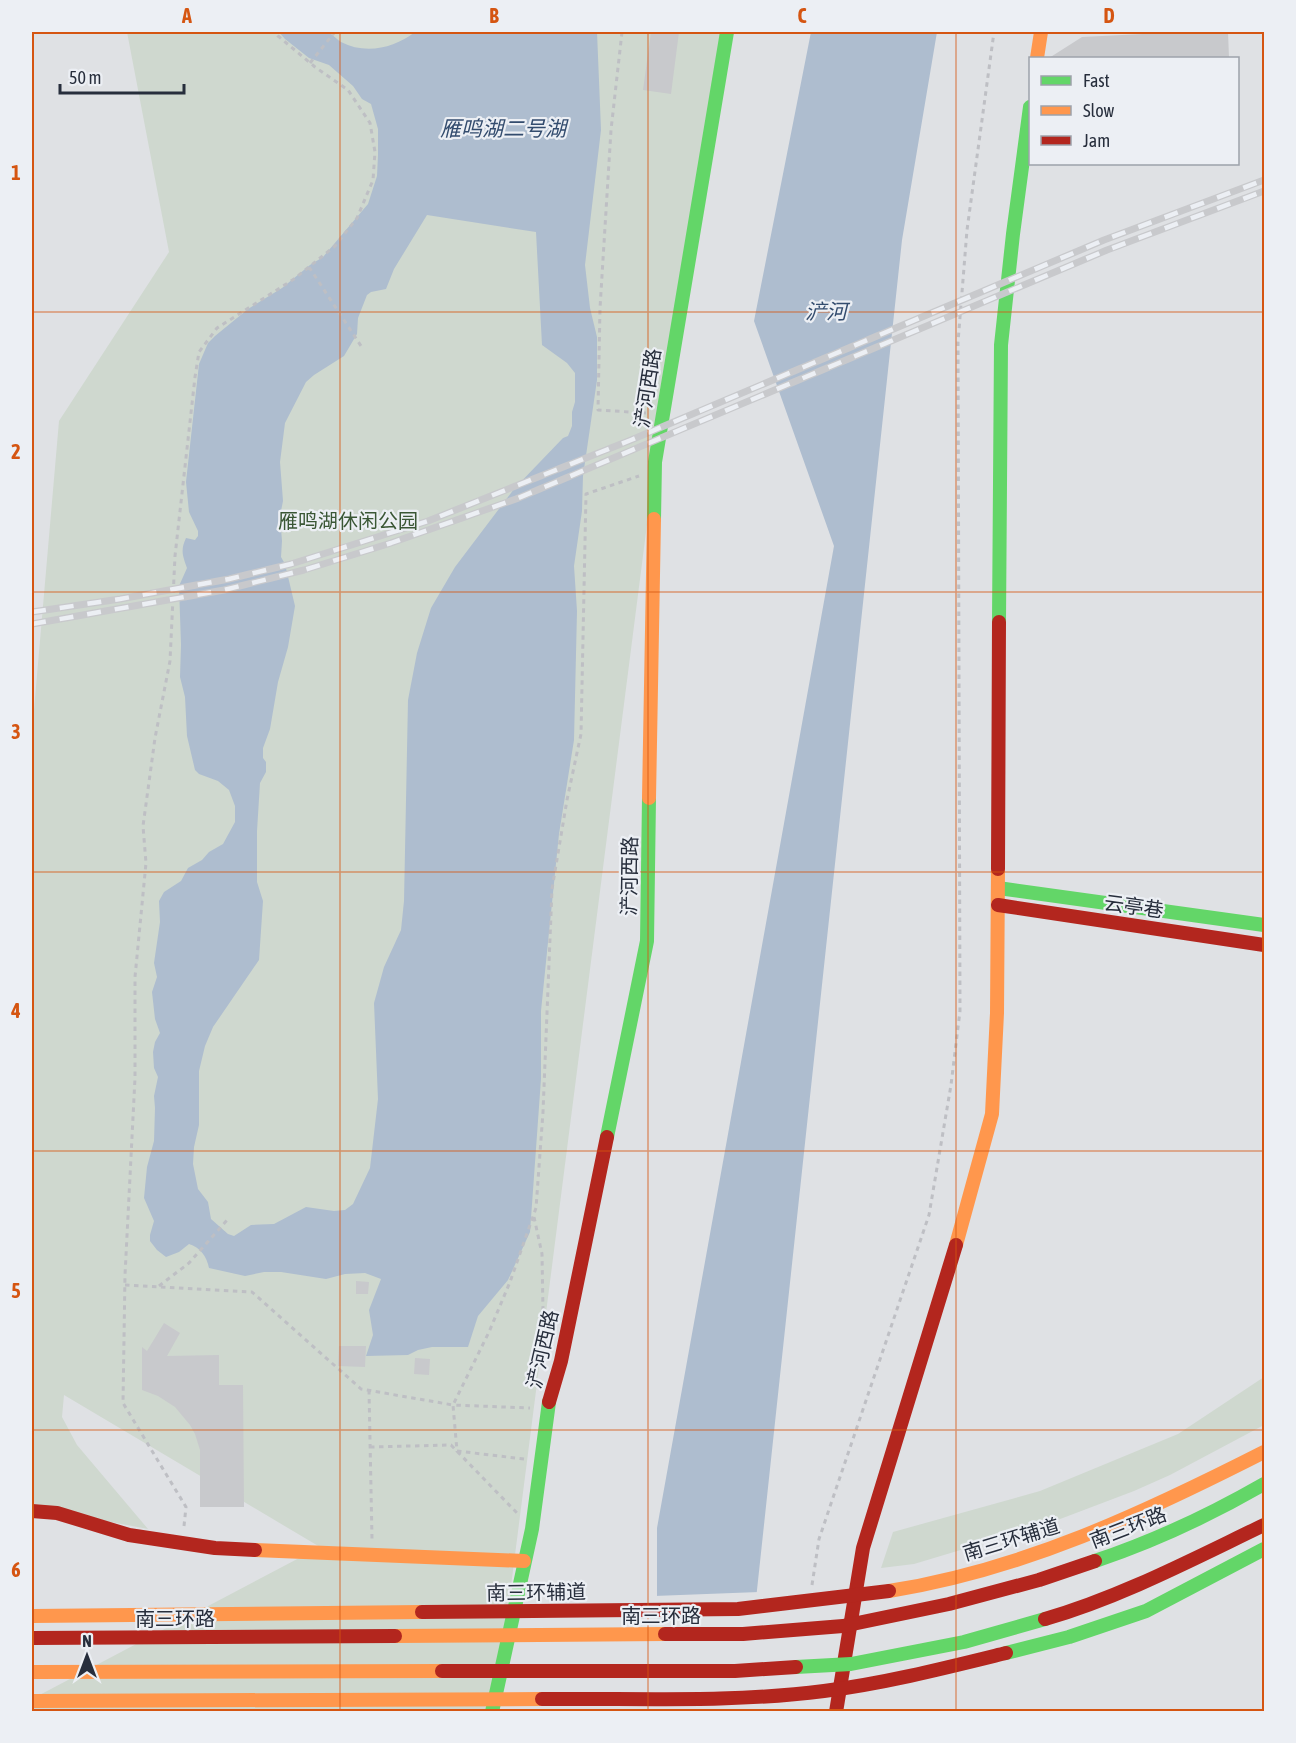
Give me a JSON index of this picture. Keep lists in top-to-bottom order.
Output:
{
  "streets": {
    "main road": [
      "浐河西路",
      "云亭巷",
      "南三环路",
      "南三环辅道"
    ]
  },
  "water": ["雁鸣湖二号湖", "浐河"],
  "parks": ["雁鸣湖休闲公园"],
  "legend": ["Fast", "Slow", "Jam"],
  "scale_bar": "50 m",
  "north": "top",
  "grid": {
    "columns": [
      "A",
      "B",
      "C",
      "D"
    ],
    "rows": [
      "1",
      "2",
      "3",
      "4",
      "5",
      "6"
    ]
  }
}
